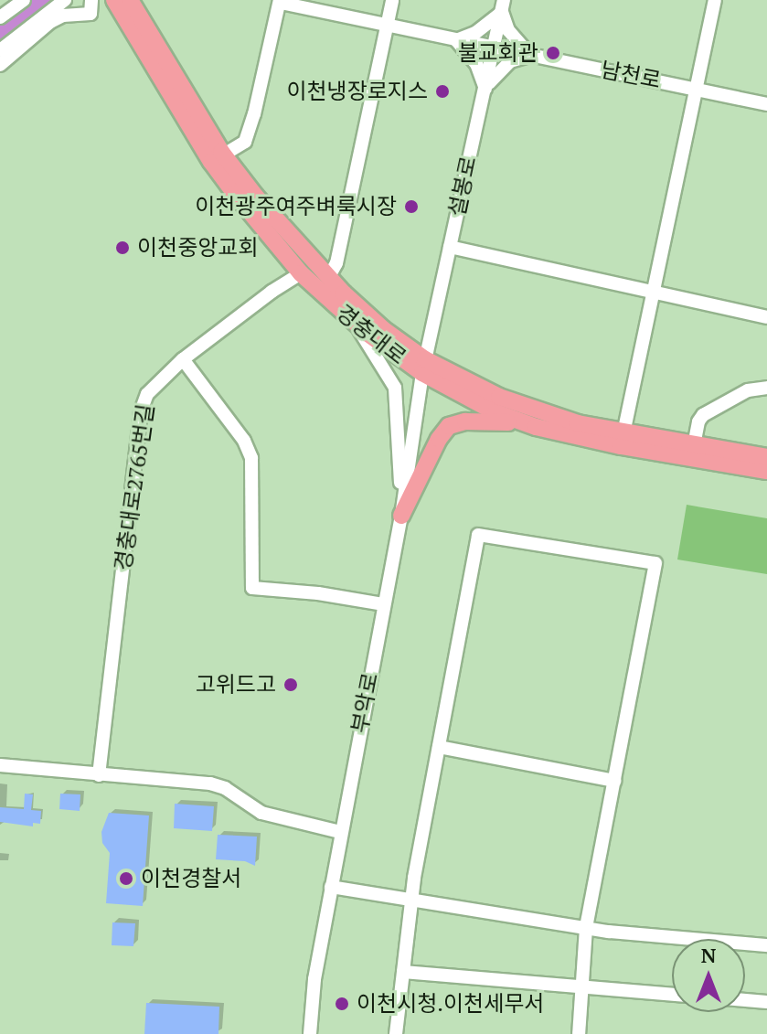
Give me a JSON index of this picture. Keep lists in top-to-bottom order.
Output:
{
  "streets": {
    "main road": ["경충대로"],
    "street": [
      "남천로",
      "설봉로",
      "경충대로2765번길",
      "부악로"
    ]
  },
  "crossings": [
    ["남천로", "설봉로"],
    ["설봉로", "경충대로"],
    ["설봉로", "부악로"],
    ["경충대로", "경충대로2765번길"],
    ["경충대로", "부악로"]
  ],
  "places": [
    "불교회관",
    "이천냉장로지스",
    "이천광주여주벼룩시장",
    "이천중앙교회",
    "고위드고",
    "이천경찰서",
    "이천시청.이천세무서"
  ],
  "north": "top"
}
